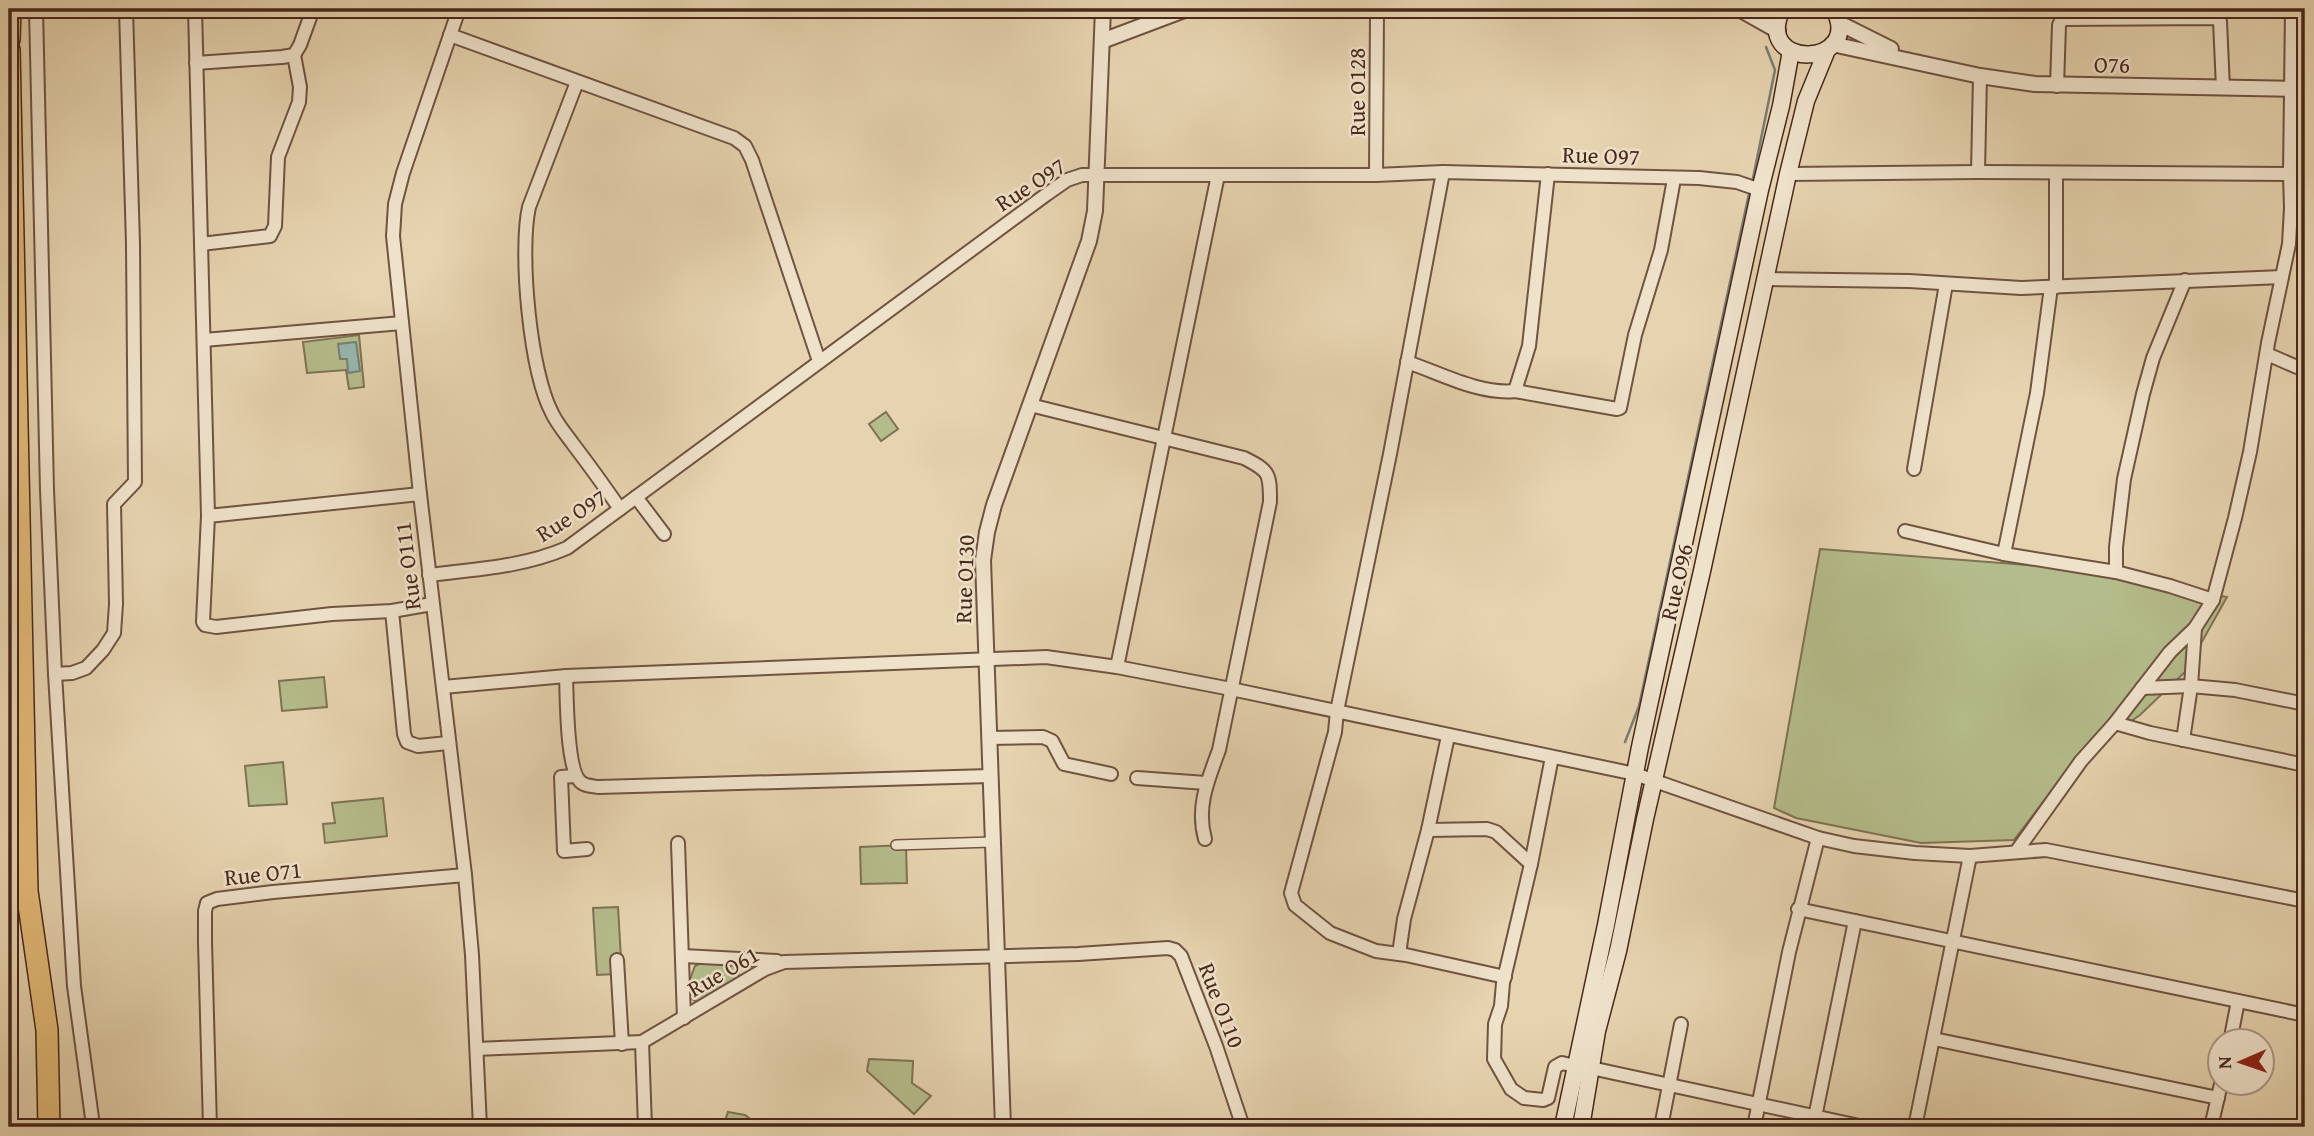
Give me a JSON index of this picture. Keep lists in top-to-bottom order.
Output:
{
  "streets": {
    "main road": ["Rue O96"],
    "street": [
      "O76",
      "Rue O128",
      "Rue O97",
      "Rue O111",
      "Rue O130",
      "Rue O71",
      "Rue O61",
      "Rue O110"
    ]
  },
  "crossings": [
    ["Rue O128", "Rue O97"],
    ["Rue O97", "Rue O111"],
    ["Rue O97", "Rue O130"],
    ["Rue O97", "Rue O96"],
    ["Rue O111", "Rue O71"],
    ["Rue O111", "Rue O61"],
    ["Rue O130", "Rue O61"],
    ["Rue O130", "Rue O110"],
    ["Rue O61", "Rue O110"]
  ],
  "north": "left"
}
